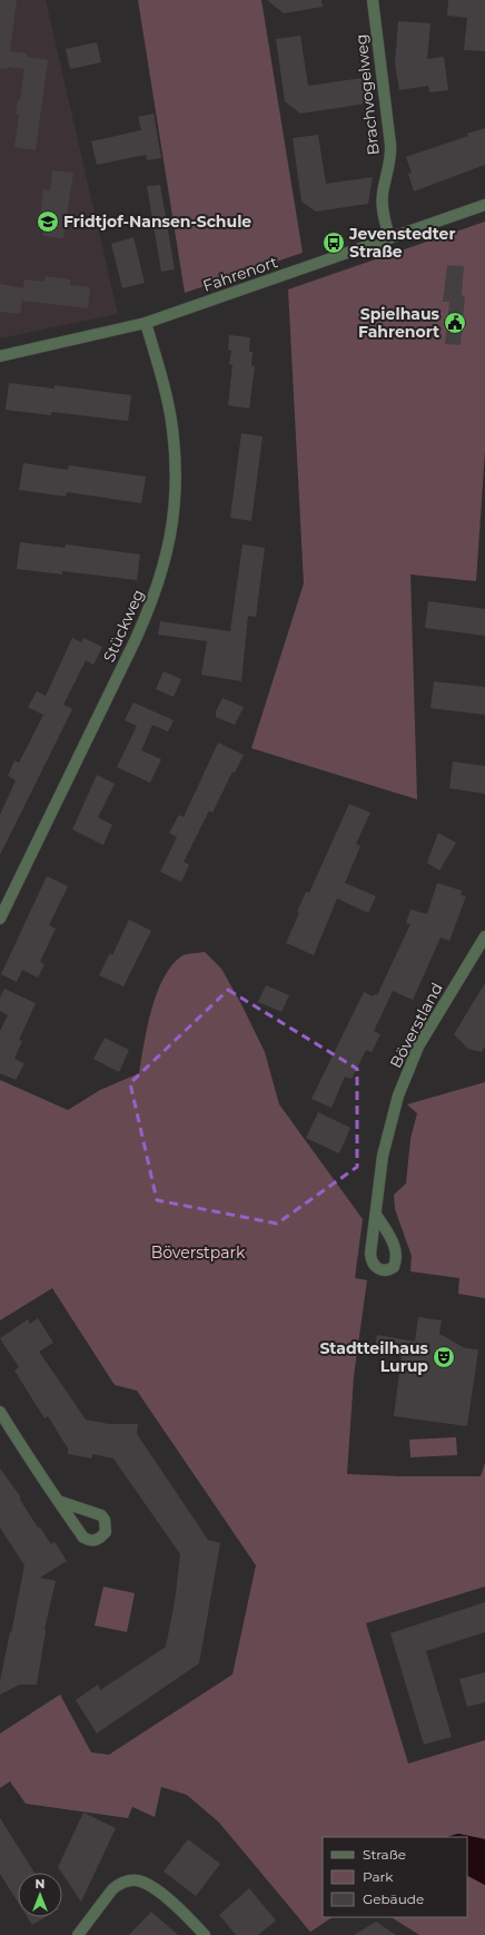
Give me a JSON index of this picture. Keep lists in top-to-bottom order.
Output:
{
  "streets": {
    "street": [
      "Brachvogelweg",
      "Fahrenort",
      "Stückweg",
      "Böverstland"
    ]
  },
  "crossings": [
    ["Brachvogelweg", "Fahrenort"],
    ["Fahrenort", "Stückweg"]
  ],
  "parks": ["Böverstpark"],
  "places": {
    "school or university": ["Fridtjof-Nansen-Schule"],
    "bus stop": ["Jevenstedter Straße"],
    "public building": ["Spielhaus Fahrenort"],
    "theatre": ["Stadtteilhaus Lurup"]
  },
  "legend": ["Straße", "Park", "Gebäude"],
  "north": "top"
}
